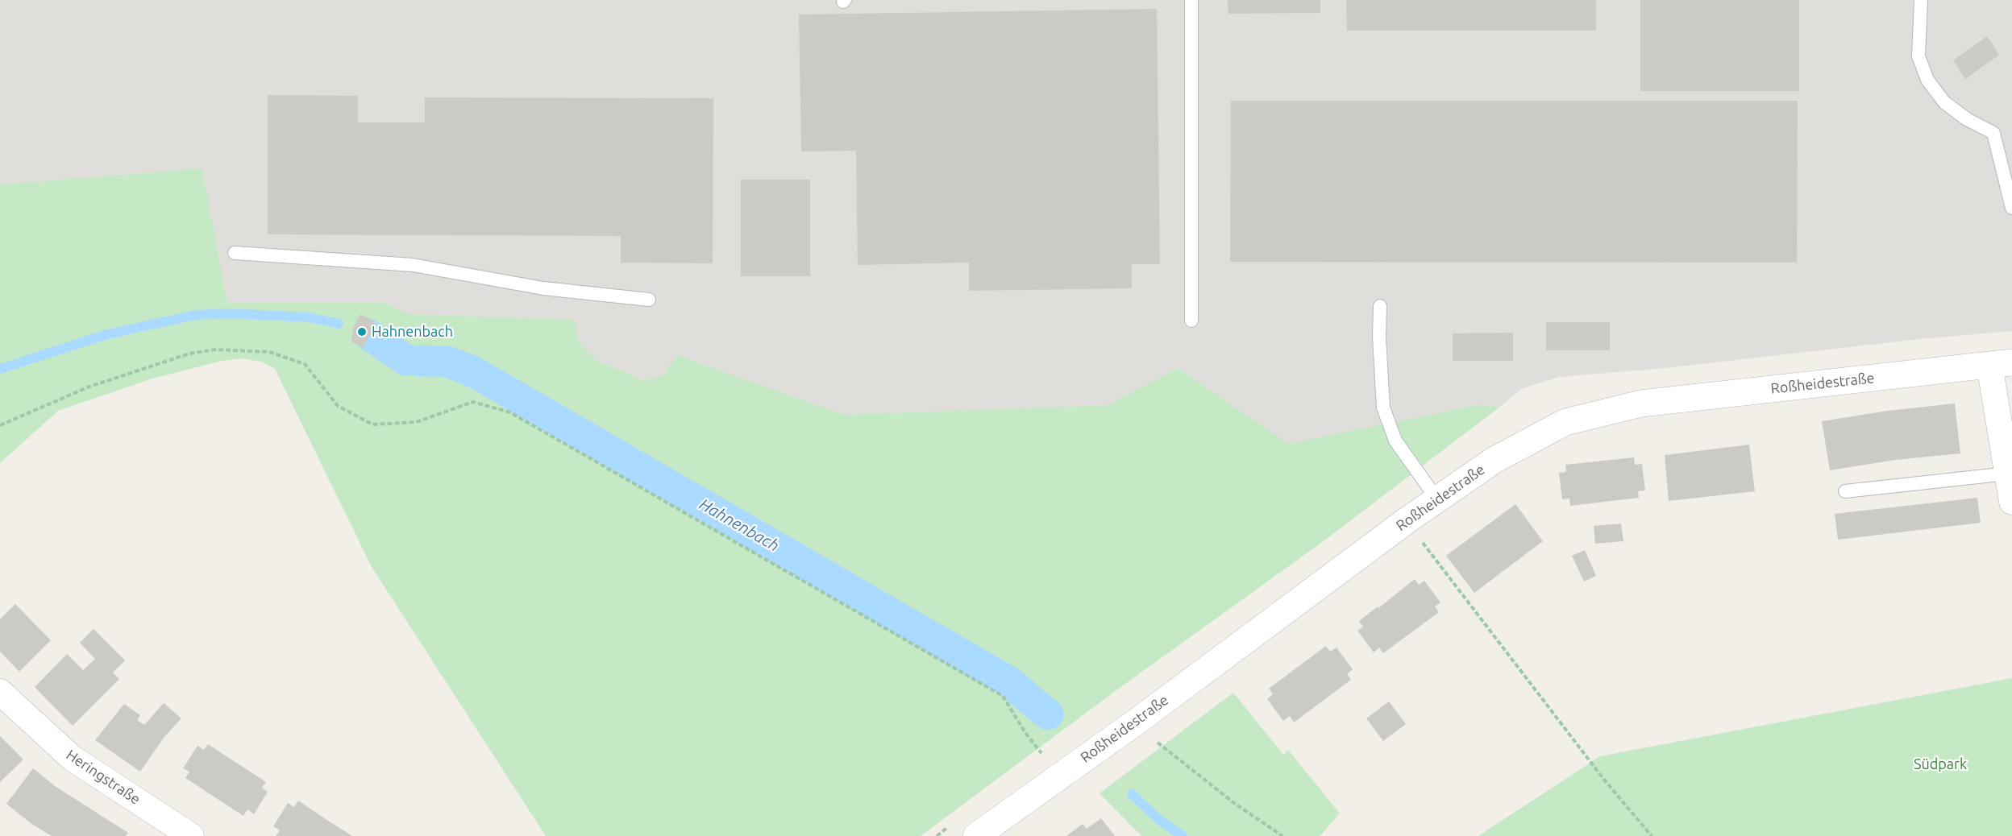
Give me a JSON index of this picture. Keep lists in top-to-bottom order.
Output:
{
  "streets": {
    "street": ["Roßheidestraße", "Heringstraße"]
  },
  "water": ["Hahnenbach"],
  "parks": ["Südpark"],
  "places": ["Hahnenbach"]
}
